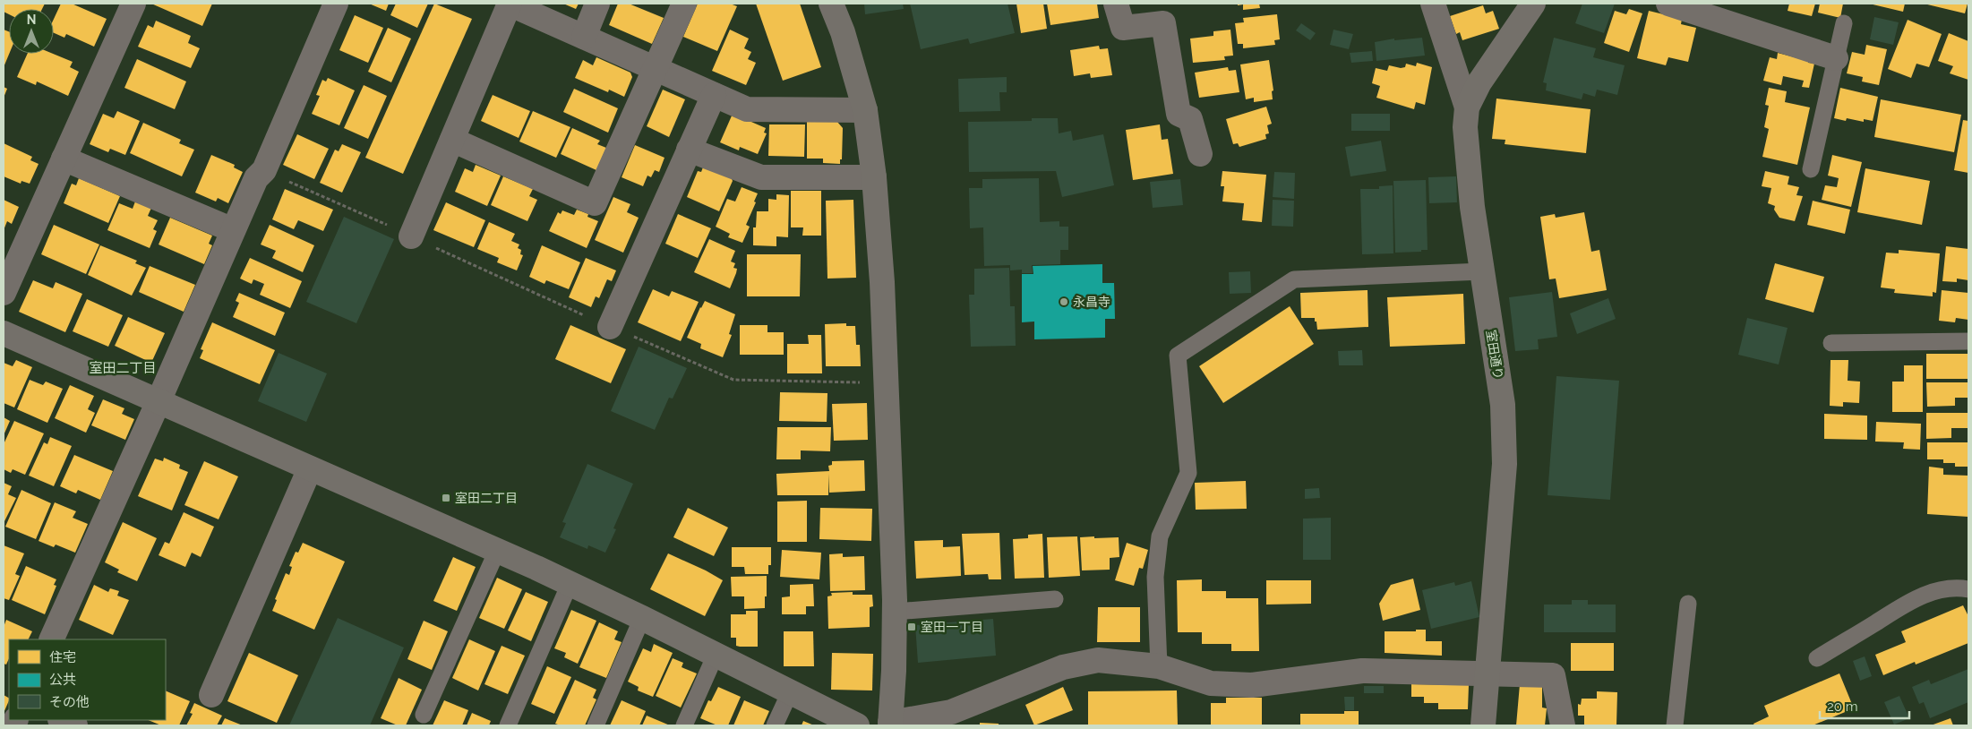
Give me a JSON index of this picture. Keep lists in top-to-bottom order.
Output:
{
  "streets": {
    "street": ["室田通り"]
  },
  "districts": ["室田二丁目"],
  "places": {
    "other": ["永昌寺"],
    "transit": ["室田二丁目", "室田一丁目"]
  },
  "legend": ["住宅", "公共", "その他"],
  "scale_bar": "20 m",
  "north": "top"
}
